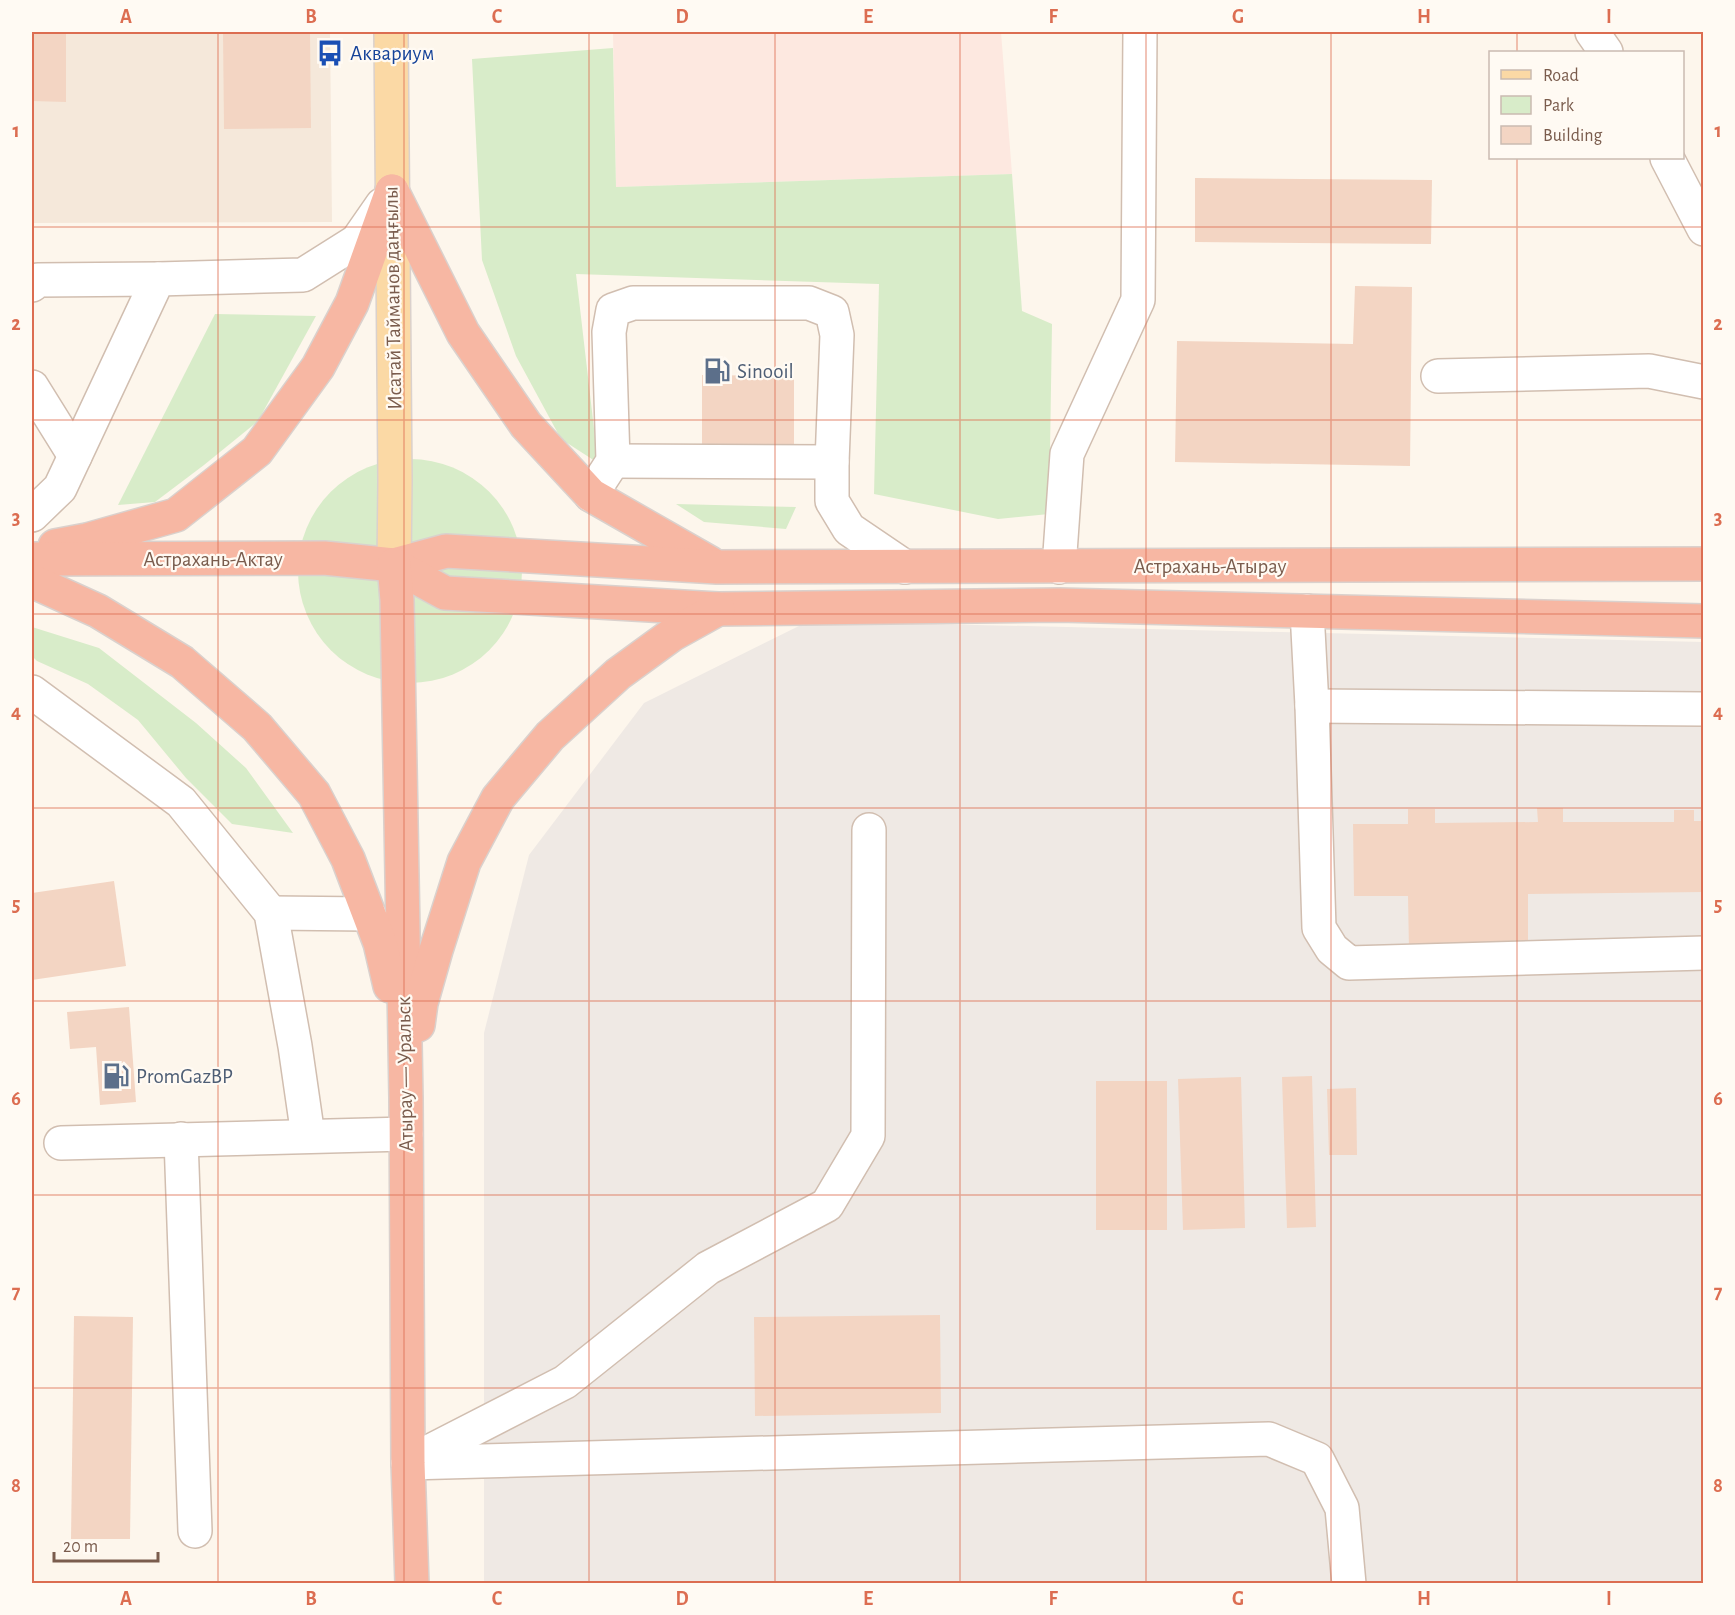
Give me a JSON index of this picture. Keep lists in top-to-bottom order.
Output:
{
  "streets": {
    "highway": ["Астрахань-Актау", "Астрахань-Атырау", "Атырау — Уральск"],
    "main road": ["Исатай Тайманов даңғылы"]
  },
  "crossings": [
    ["Исатай Тайманов даңғылы", "Астрахань-Актау"],
    ["Исатай Тайманов даңғылы", "Астрахань-Атырау"],
    ["Исатай Тайманов даңғылы", "Атырау — Уральск"],
    ["Астрахань-Актау", "Астрахань-Атырау"],
    ["Астрахань-Актау", "Атырау — Уральск"],
    ["Астрахань-Атырау", "Атырау — Уральск"]
  ],
  "places": {
    "bus stop": ["Аквариум"],
    "fuel station": ["Sinooil", "PromGazBP"]
  },
  "legend": ["Road", "Park", "Building"],
  "scale_bar": "20 m",
  "grid": {
    "columns": [
      "A",
      "B",
      "C",
      "D",
      "E",
      "F",
      "G",
      "H",
      "I"
    ],
    "rows": [
      "1",
      "2",
      "3",
      "4",
      "5",
      "6",
      "7",
      "8"
    ]
  }
}
